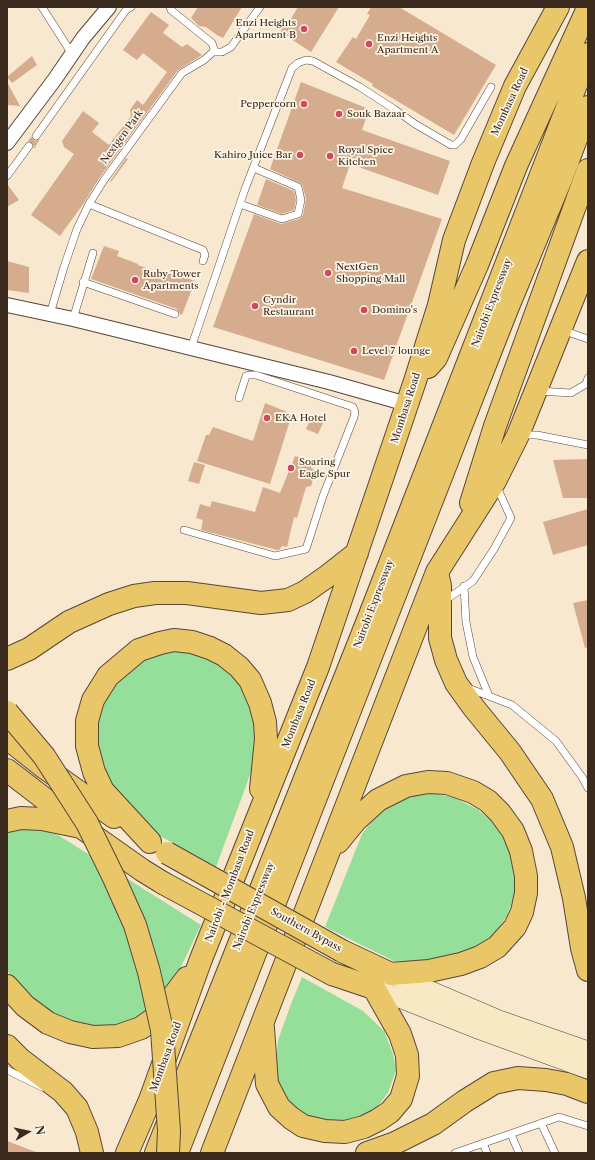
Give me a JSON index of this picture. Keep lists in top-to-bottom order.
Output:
{
  "streets": {
    "highway": [
      "Mombasa Road",
      "Nairobi Expressway",
      "Nairobi - Mombasa Road",
      "Southern Bypass"
    ],
    "lane": ["Nextgen Park"]
  },
  "crossings": [
    ["Mombasa Road", "Nairobi - Mombasa Road"]
  ],
  "places": [
    "Enzi Heights Apartment B",
    "Enzi Heights Apartment A",
    "Peppercorn",
    "Souk Bazaar",
    "Kahiro Juice Bar",
    "Royal Spice Kitchen",
    "NextGen Shopping Mall",
    "Ruby Tower Apartments",
    "Cyndir Restaurant",
    "Domino's",
    "Level 7 lounge",
    "EKA Hotel",
    "Soaring Eagle Spur"
  ],
  "north": "right"
}
